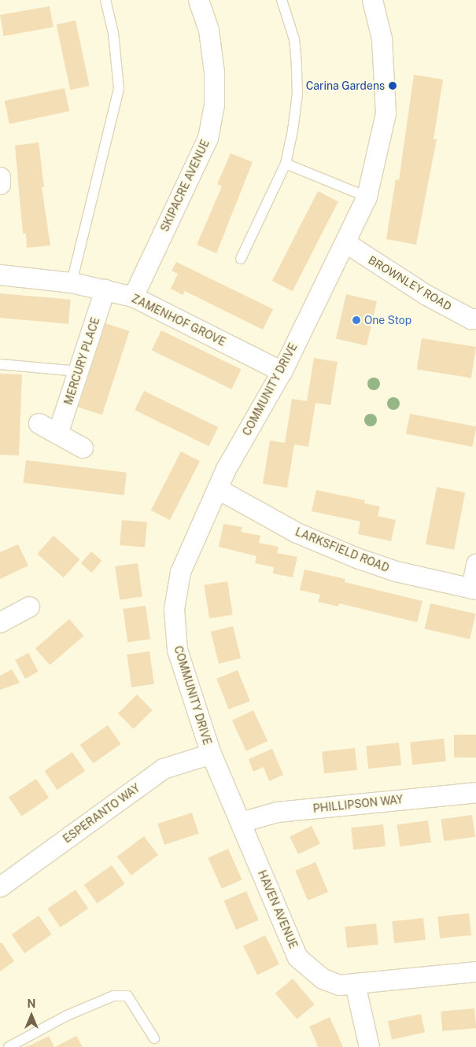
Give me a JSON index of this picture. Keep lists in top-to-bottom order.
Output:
{
  "streets": {
    "street": [
      "SKIPACRE AVENUE",
      "BROWNLEY ROAD",
      "ZAMENHOF GROVE",
      "MERCURY PLACE",
      "COMMUNITY DRIVE",
      "LARKSFIELD ROAD",
      "PHILLIPSON WAY",
      "ESPERANTO WAY",
      "HAVEN AVENUE"
    ]
  },
  "crossings": [
    ["SKIPACRE AVENUE", "ZAMENHOF GROVE"],
    ["BROWNLEY ROAD", "COMMUNITY DRIVE"],
    ["ZAMENHOF GROVE", "MERCURY PLACE"],
    ["ZAMENHOF GROVE", "COMMUNITY DRIVE"],
    ["COMMUNITY DRIVE", "LARKSFIELD ROAD"],
    ["COMMUNITY DRIVE", "ESPERANTO WAY"],
    ["COMMUNITY DRIVE", "HAVEN AVENUE"],
    ["PHILLIPSON WAY", "HAVEN AVENUE"],
    ["ESPERANTO WAY", "HAVEN AVENUE"]
  ],
  "places": ["Carina Gardens", "One Stop"],
  "north": "top"
}
